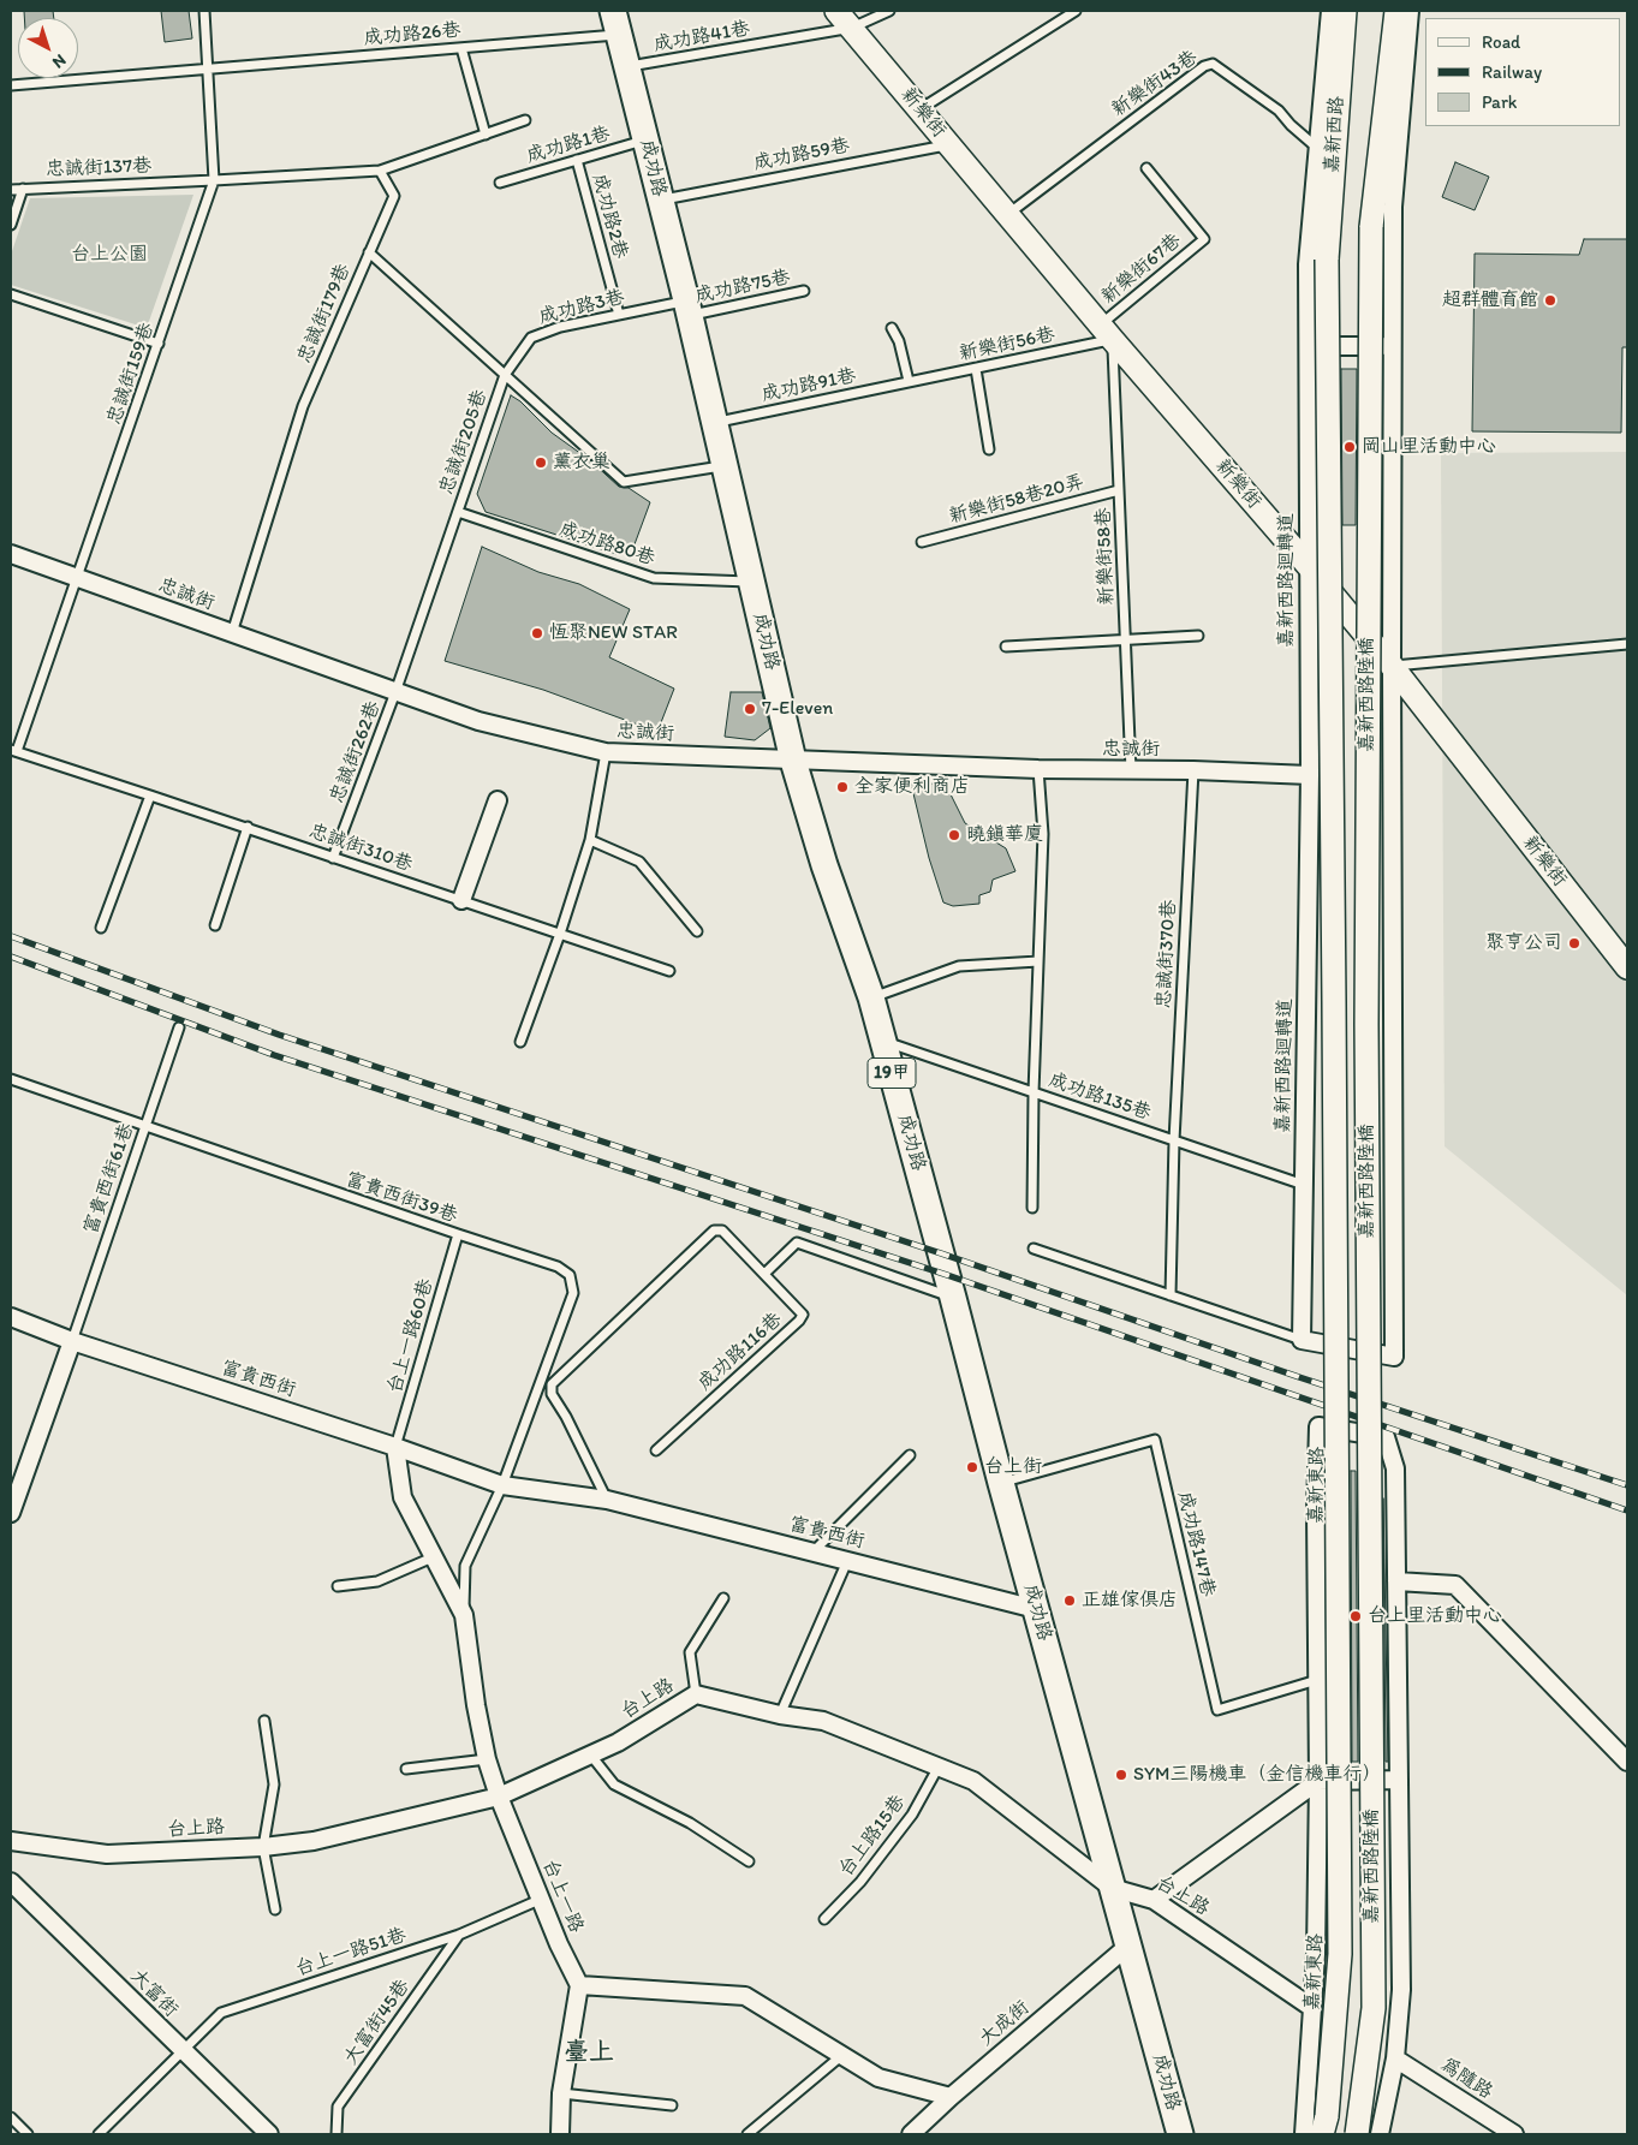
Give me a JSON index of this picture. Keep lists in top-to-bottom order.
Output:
{
  "streets": {
    "main road": ["成功路", "19甲"],
    "street": [
      "新樂街",
      "嘉新西路",
      "嘉新西路迴轉道",
      "忠誠街",
      "嘉新西路陸橋",
      "富貴西街",
      "嘉新東路",
      "台上路",
      "台上一路",
      "大富街",
      "大成街",
      "為隨路"
    ],
    "lane": [
      "成功路26巷",
      "成功路41巷",
      "新樂街43巷",
      "成功路1巷",
      "成功路59巷",
      "忠誠街137巷",
      "成功路2巷",
      "新樂街67巷",
      "成功路75巷",
      "成功路3巷",
      "忠誠街179巷",
      "新樂街56巷",
      "忠誠街159巷",
      "成功路91巷",
      "忠誠街205巷",
      "新樂街58巷20弄",
      "成功路80巷",
      "新樂街58巷",
      "忠誠街262巷",
      "忠誠街310巷",
      "忠誠街370巷",
      "成功路135巷",
      "富貴西街61巷",
      "富貴西街39巷",
      "台上一路60巷",
      "成功路116巷",
      "成功路147巷",
      "台上路15巷",
      "台上一路51巷",
      "大富街45巷"
    ]
  },
  "crossings": [
    ["成功路26巷", "成功路"],
    ["成功路41巷", "新樂街"],
    ["成功路41巷", "成功路"],
    ["新樂街43巷", "新樂街"],
    ["新樂街43巷", "嘉新西路迴轉道"],
    ["新樂街", "成功路59巷"],
    ["新樂街", "新樂街67巷"],
    ["新樂街", "新樂街56巷"],
    ["新樂街", "新樂街58巷"],
    ["新樂街", "嘉新西路迴轉道"],
    ["嘉新西路", "嘉新西路陸橋"],
    ["成功路1巷", "成功路"],
    ["成功路1巷", "成功路2巷"],
    ["成功路59巷", "成功路"],
    ["忠誠街137巷", "忠誠街159巷"],
    ["成功路", "成功路75巷"],
    ["成功路", "成功路3巷"],
    ["成功路", "成功路91巷"],
    ["成功路", "成功路80巷"],
    ["成功路", "忠誠街"],
    ["成功路", "成功路135巷"],
    ["成功路", "富貴西街"],
    ["成功路", "成功路147巷"],
    ["成功路", "台上路"],
    ["成功路", "大成街"],
    ["成功路2巷", "成功路3巷"],
    ["新樂街67巷", "新樂街56巷"],
    ["新樂街67巷", "新樂街58巷"],
    ["成功路75巷", "成功路3巷"],
    ["成功路3巷", "忠誠街205巷"],
    ["忠誠街179巷", "忠誠街205巷"],
    ["忠誠街179巷", "忠誠街"],
    ["新樂街56巷", "成功路91巷"],
    ["新樂街56巷", "新樂街58巷"],
    ["忠誠街159巷", "忠誠街"],
    ["忠誠街159巷", "忠誠街310巷"],
    ["忠誠街205巷", "成功路80巷"],
    ["忠誠街205巷", "忠誠街"],
    ["忠誠街205巷", "忠誠街262巷"],
    ["新樂街58巷20弄", "新樂街58巷"],
    ["新樂街58巷", "忠誠街"],
    ["嘉新西路迴轉道", "忠誠街"],
    ["嘉新西路迴轉道", "成功路135巷"],
    ["忠誠街", "忠誠街262巷"],
    ["忠誠街", "忠誠街370巷"],
    ["忠誠街262巷", "忠誠街310巷"],
    ["忠誠街370巷", "成功路135巷"],
    ["富貴西街61巷", "富貴西街39巷"],
    ["富貴西街61巷", "富貴西街"],
    ["富貴西街39巷", "台上一路60巷"],
    ["富貴西街39巷", "富貴西街"],
    ["富貴西街39巷", "台上一路"],
    ["台上一路60巷", "富貴西街"],
    ["台上一路60巷", "台上一路"],
    ["富貴西街", "台上一路"],
    ["嘉新東路", "成功路147巷"],
    ["嘉新東路", "台上路"],
    ["嘉新東路", "為隨路"],
    ["台上路", "台上路15巷"],
    ["台上路", "台上一路"],
    ["台上一路", "台上一路51巷"],
    ["台上一路51巷", "大富街"],
    ["台上一路51巷", "大富街45巷"]
  ],
  "districts": ["臺上"],
  "parks": ["台上公園"],
  "places": [
    "超群體育館",
    "岡山里活動中心",
    "薰衣巢",
    "恆聚NEW STAR",
    "7-Eleven",
    "全家便利商店",
    "曉鎮華廈",
    "聚亨公司",
    "台上街",
    "正雄傢俱店",
    "台上里活動中心",
    "SYM三陽機車（金信機車行）"
  ],
  "legend": ["Road", "Railway", "Park"],
  "north": "bottom right"
}
